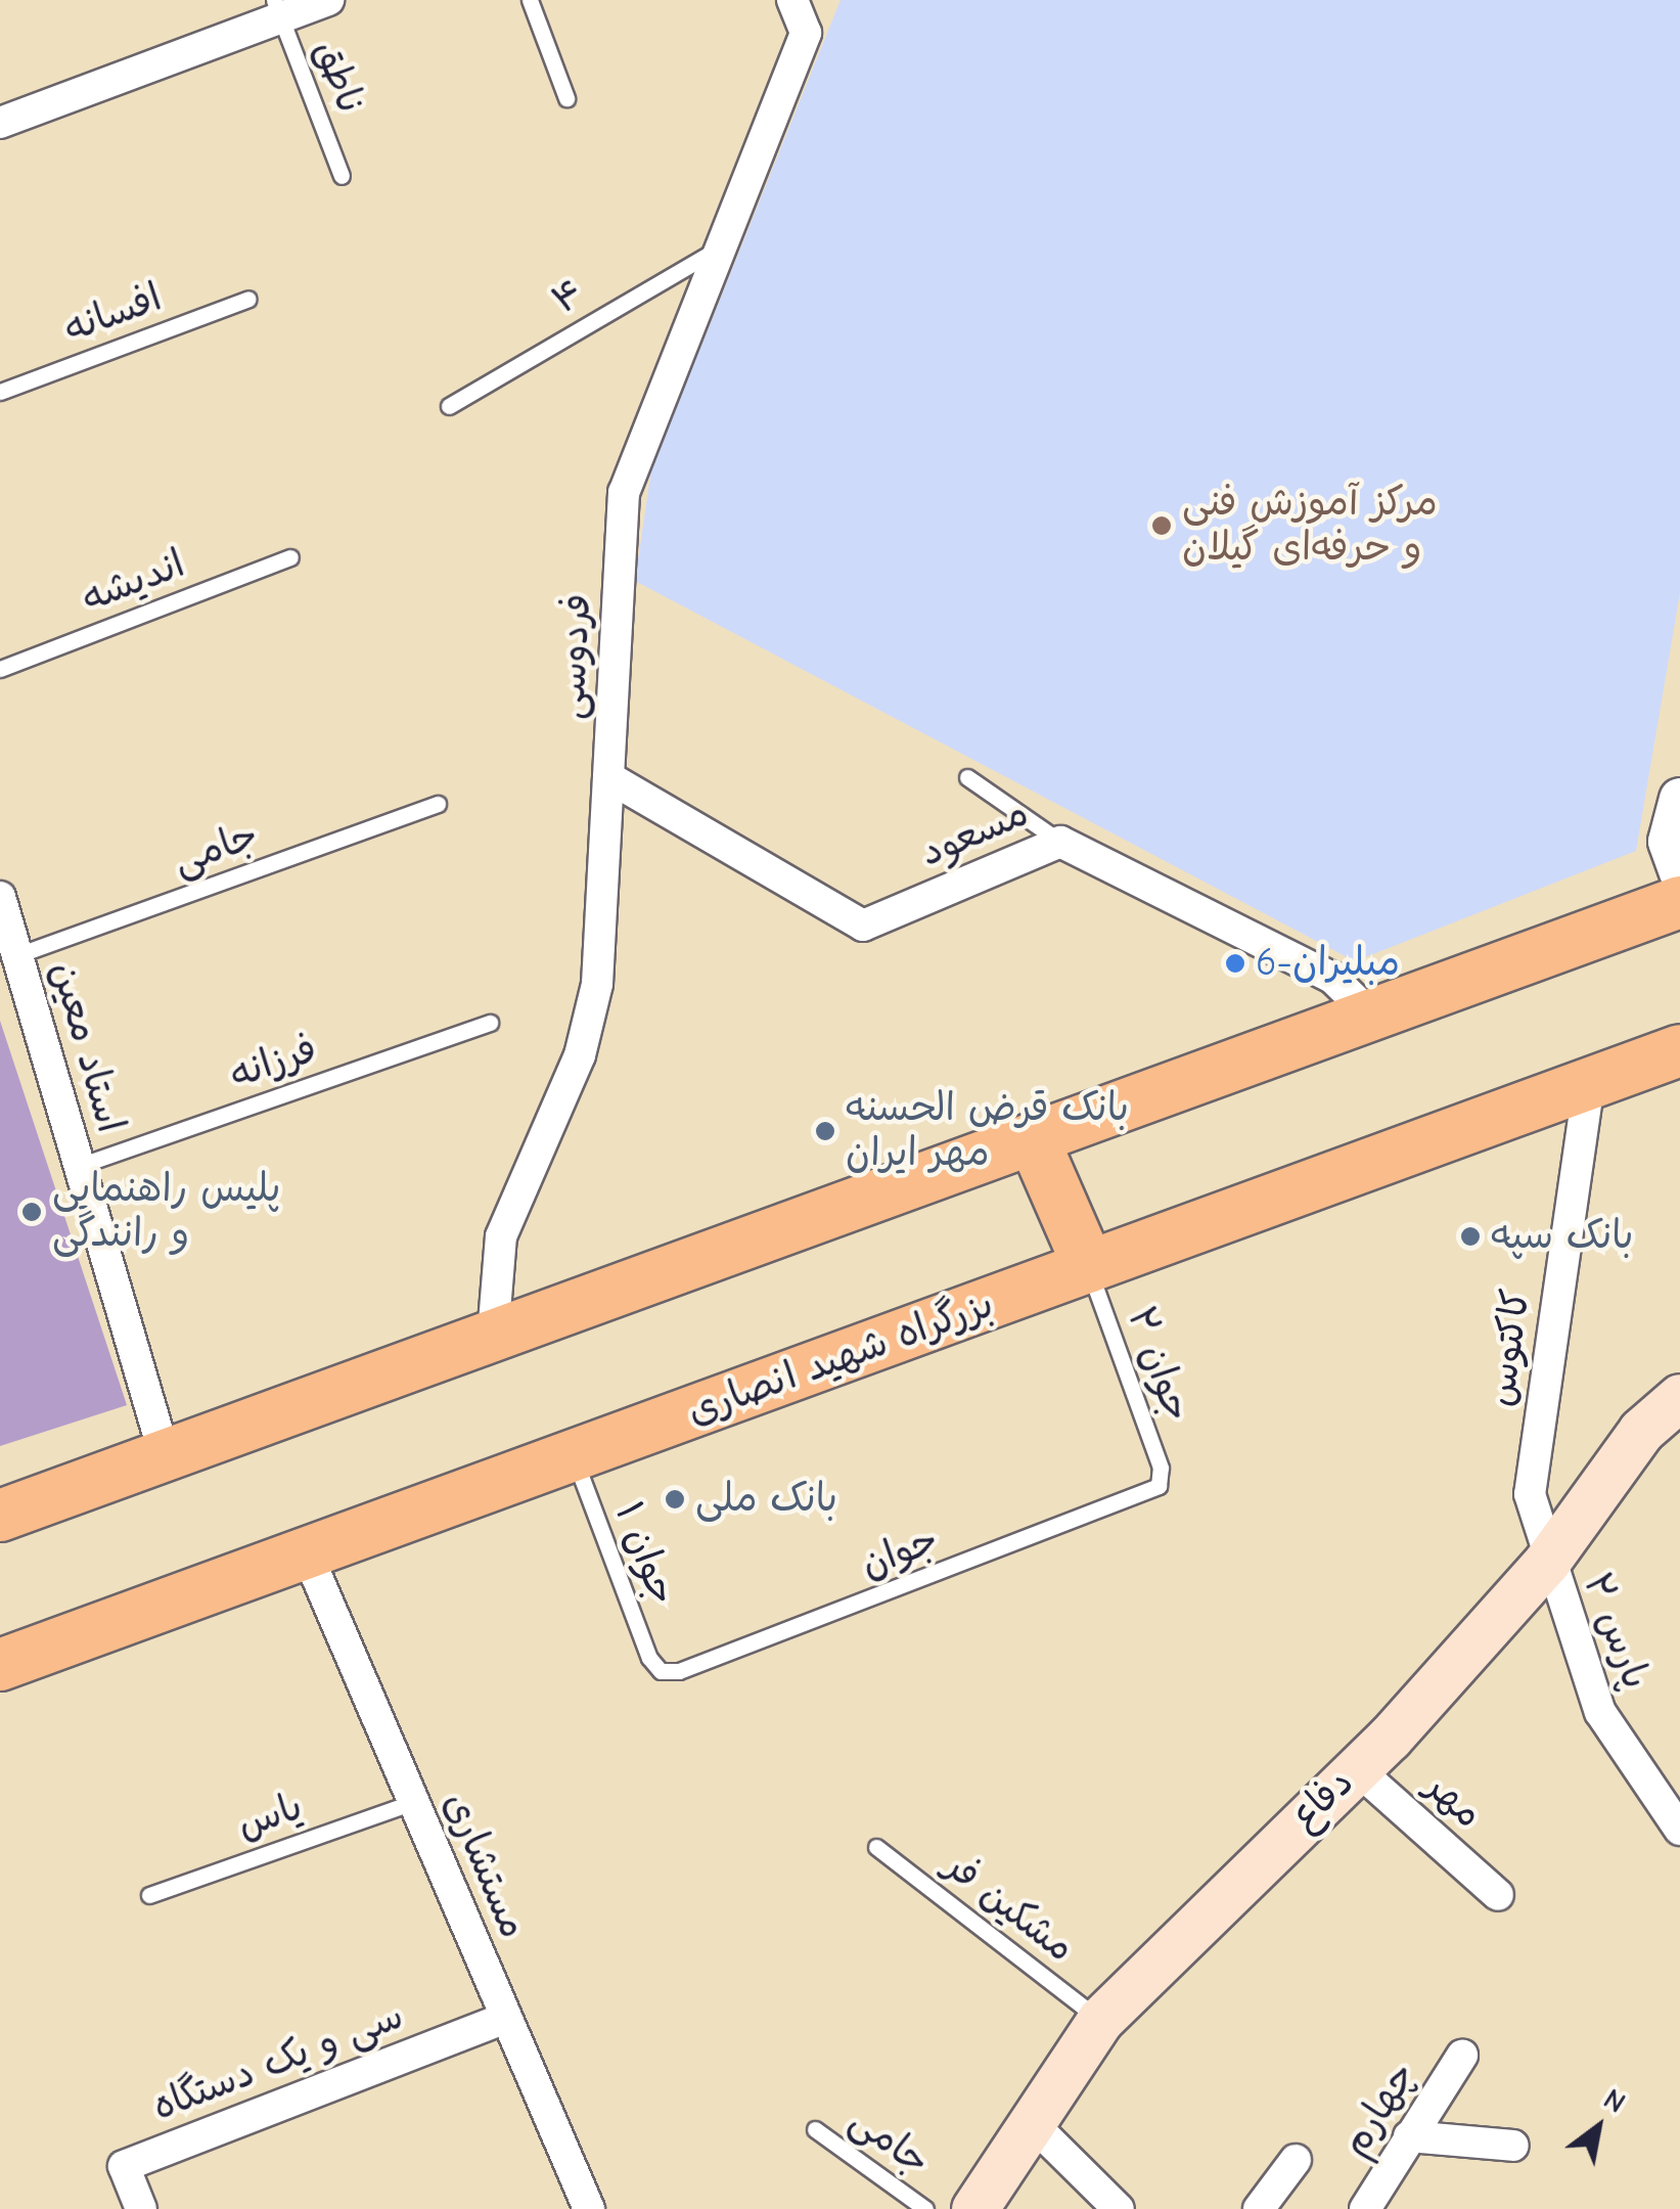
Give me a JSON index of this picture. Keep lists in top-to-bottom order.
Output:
{
  "streets": {
    "main road": ["بزرگراه شهید انصاری", "دفاع"],
    "street": [
      "فردوسی",
      "مسعود",
      "استاد معین",
      "کاکتوس",
      "پارس ۲",
      "مهر",
      "مستشاری",
      "سی و یک دستگاه",
      "چهارم"
    ],
    "lane": [
      "ناطق",
      "۴",
      "افسانه",
      "اندیشه",
      "جامی",
      "فرزانه",
      "جوان ۲",
      "جوان",
      "جوان ۱",
      "یاس",
      "مشکین فر"
    ]
  },
  "crossings": [
    ["۴", "فردوسی"],
    ["فردوسی", "مسعود"],
    ["جامی", "استاد معین"],
    ["استاد معین", "فرزانه"],
    ["کاکتوس", "بزرگراه شهید انصاری"],
    ["کاکتوس", "پارس ۲"],
    ["کاکتوس", "دفاع"],
    ["بزرگراه شهید انصاری", "جوان ۲"],
    ["بزرگراه شهید انصاری", "جوان ۱"],
    ["بزرگراه شهید انصاری", "مستشاری"],
    ["جوان ۲", "جوان"],
    ["جوان", "جوان ۱"],
    ["پارس ۲", "دفاع"],
    ["دفاع", "مهر"],
    ["دفاع", "مشکین فر"],
    ["یاس", "مستشاری"],
    ["مستشاری", "سی و یک دستگاه"]
  ],
  "places": [
    "مرکز آموزش فنی و حرفه‌ای گیلان",
    "مبلیران-6",
    "بانک قرض الحسنه مهر ایران",
    "پلیس راهنمایی و رانندگی",
    "بانک سپه",
    "بانک ملی"
  ],
  "north": "top right"
}
